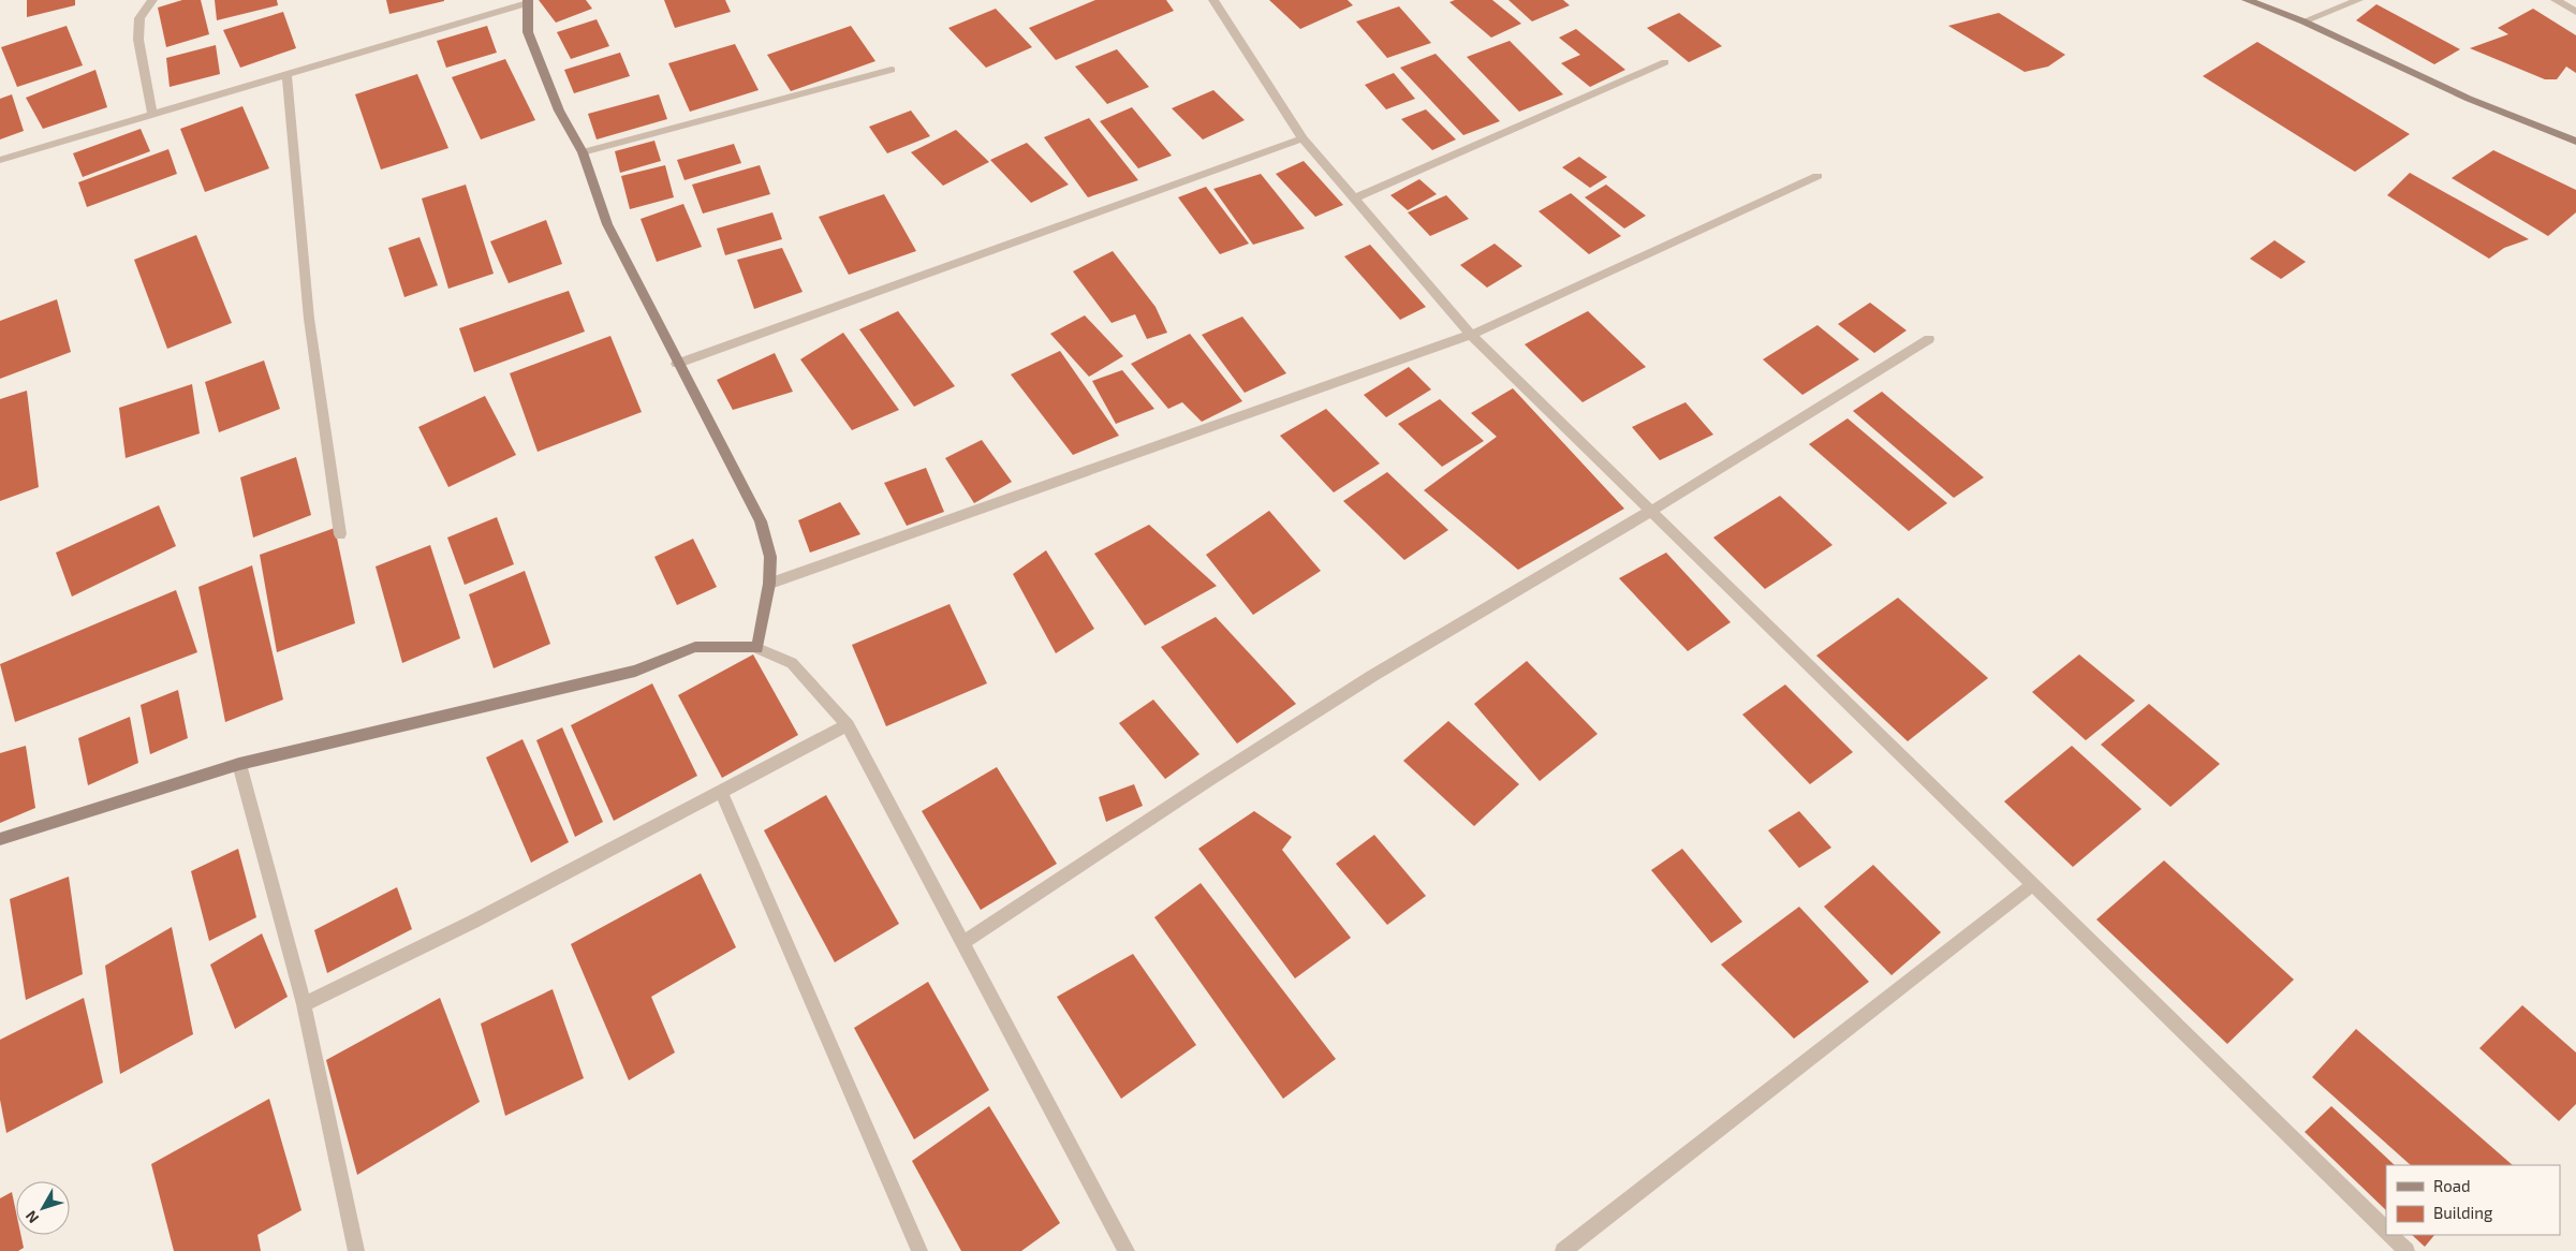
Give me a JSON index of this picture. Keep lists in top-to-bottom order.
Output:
{
  "legend": ["Road", "Building"],
  "north": "bottom left"
}
